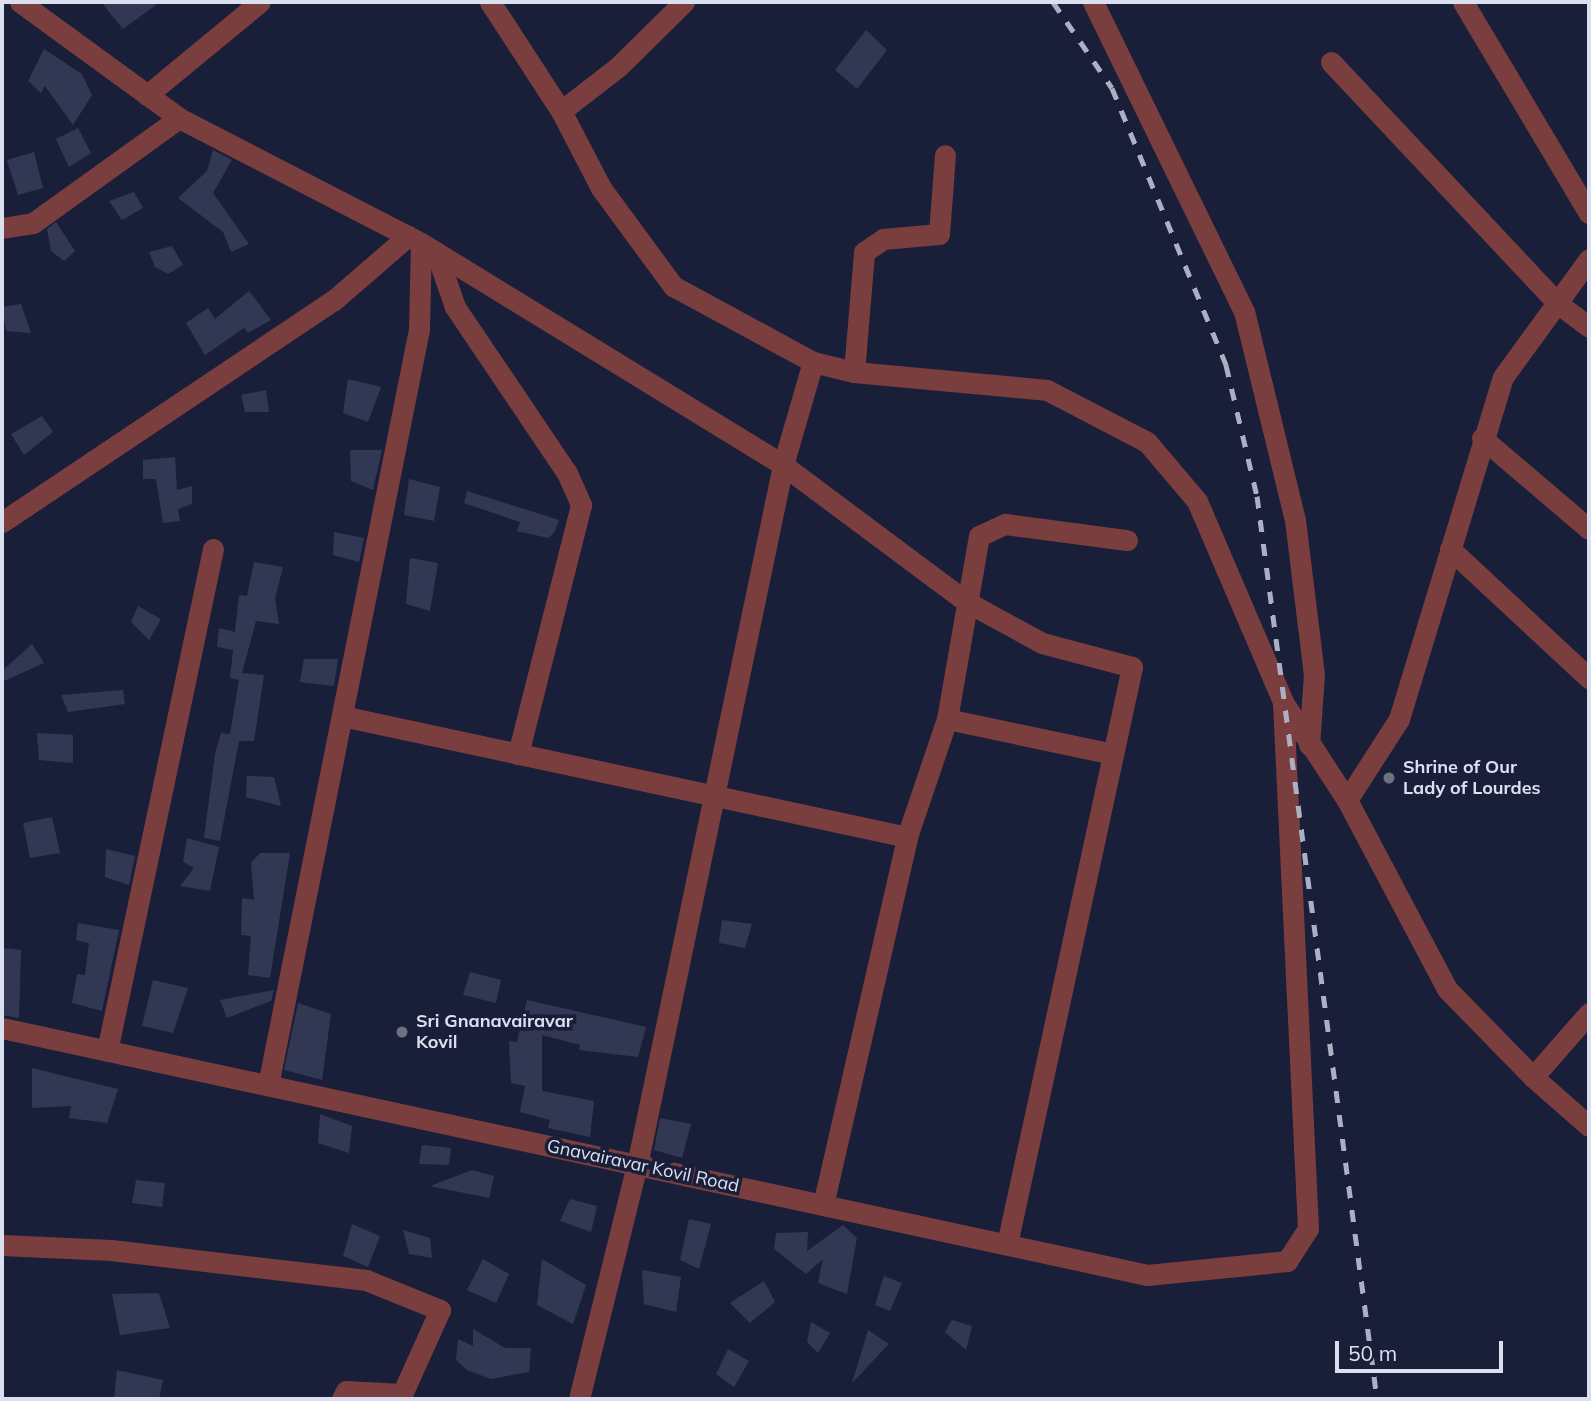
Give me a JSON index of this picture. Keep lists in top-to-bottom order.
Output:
{
  "streets": {
    "street": ["Gnavairavar Kovil Road"]
  },
  "places": ["Shrine of Our Lady of Lourdes", "Sri Gnanavairavar Kovil"],
  "scale_bar": "50 m"
}
